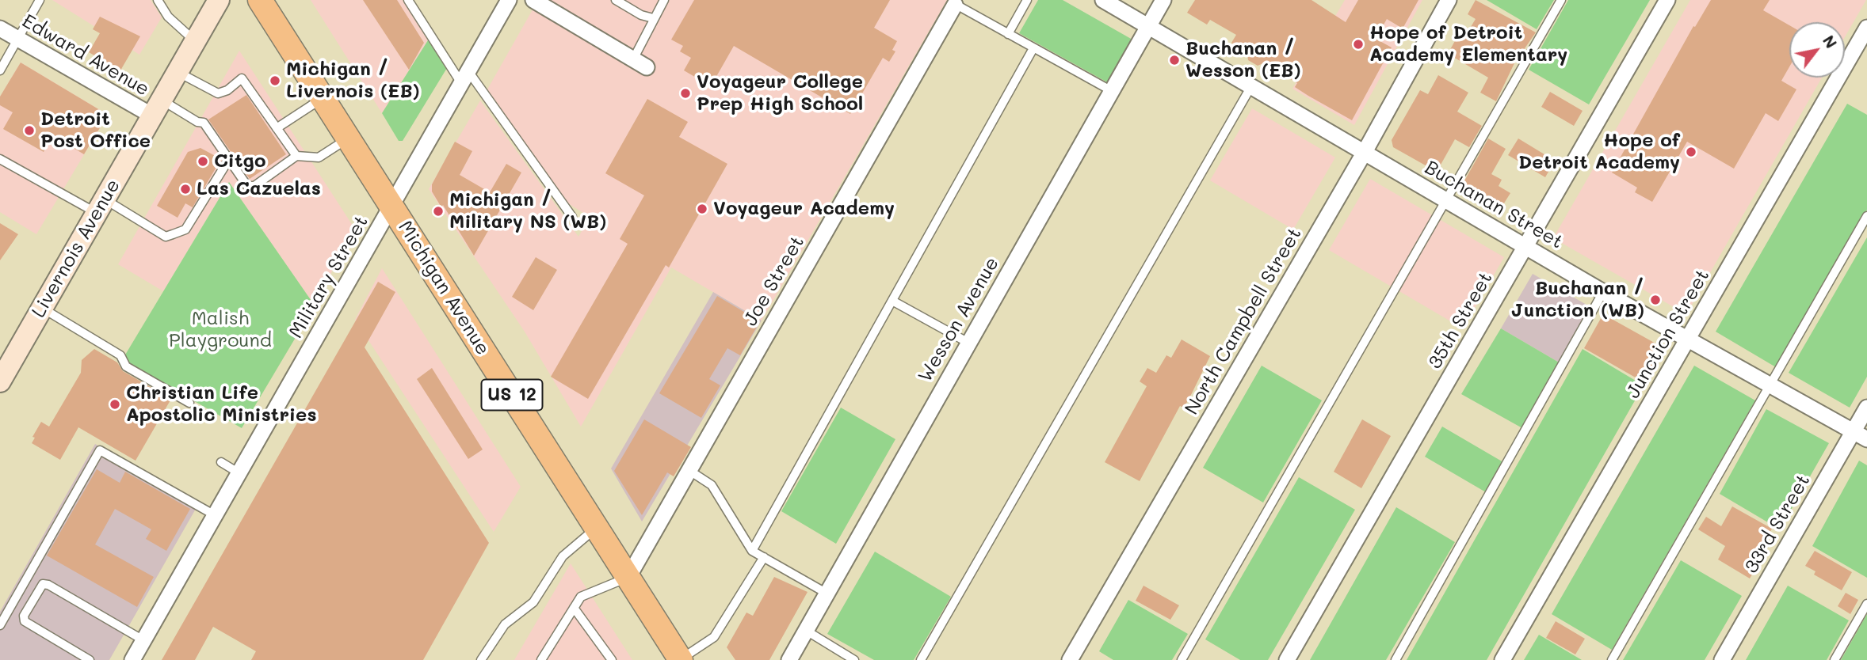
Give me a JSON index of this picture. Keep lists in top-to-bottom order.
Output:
{
  "streets": {
    "main road": ["Livernois Avenue", "Michigan Avenue", "US 12"],
    "street": [
      "Edward Avenue",
      "Buchanan Street",
      "Military Street",
      "Joe Street",
      "Wesson Avenue",
      "35th Street",
      "North Campbell Street",
      "Junction Street",
      "33rd Street"
    ]
  },
  "crossings": [
    ["Edward Avenue", "Livernois Avenue"],
    ["Buchanan Street", "Wesson Avenue"],
    ["Buchanan Street", "35th Street"],
    ["Buchanan Street", "North Campbell Street"],
    ["Buchanan Street", "Junction Street"],
    ["Buchanan Street", "33rd Street"],
    ["Military Street", "Michigan Avenue"],
    ["Joe Street", "Michigan Avenue"]
  ],
  "parks": ["Malish Playground"],
  "places": [
    "Hope of Detroit Academy Elementary",
    "Buchanan / Wesson (EB)",
    "Michigan / Livernois (EB)",
    "Voyageur College Prep High School",
    "Detroit Post Office",
    "Hope of Detroit Academy",
    "Citgo",
    "Las Cazuelas",
    "Voyageur Academy",
    "Michigan / Military NS (WB)",
    "Buchanan / Junction (WB)",
    "Christian Life Apostolic Ministries"
  ],
  "north": "top right"
}
